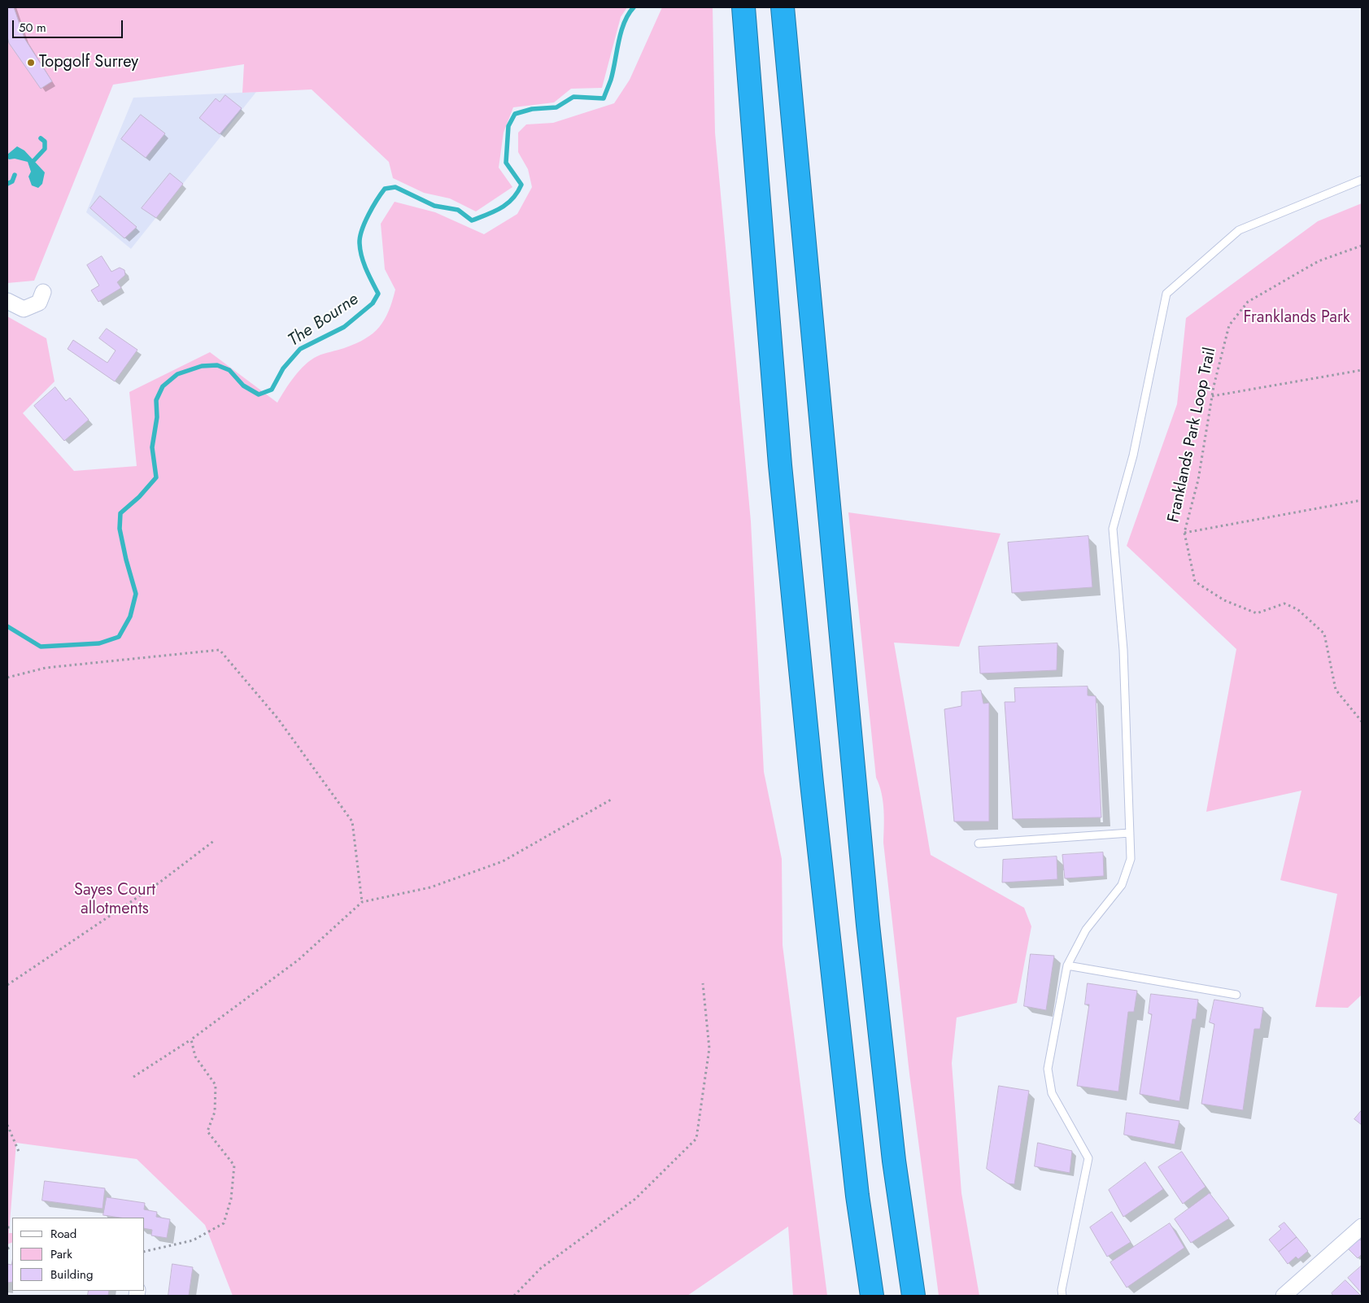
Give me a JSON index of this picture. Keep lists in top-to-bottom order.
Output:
{
  "streets": {
    "path": ["Franklands Park Loop Trail"]
  },
  "water": ["The Bourne"],
  "parks": ["Franklands Park", "Sayes Court allotments"],
  "places": ["Topgolf Surrey"],
  "legend": ["Road", "Park", "Building"],
  "scale_bar": "50 m"
}
